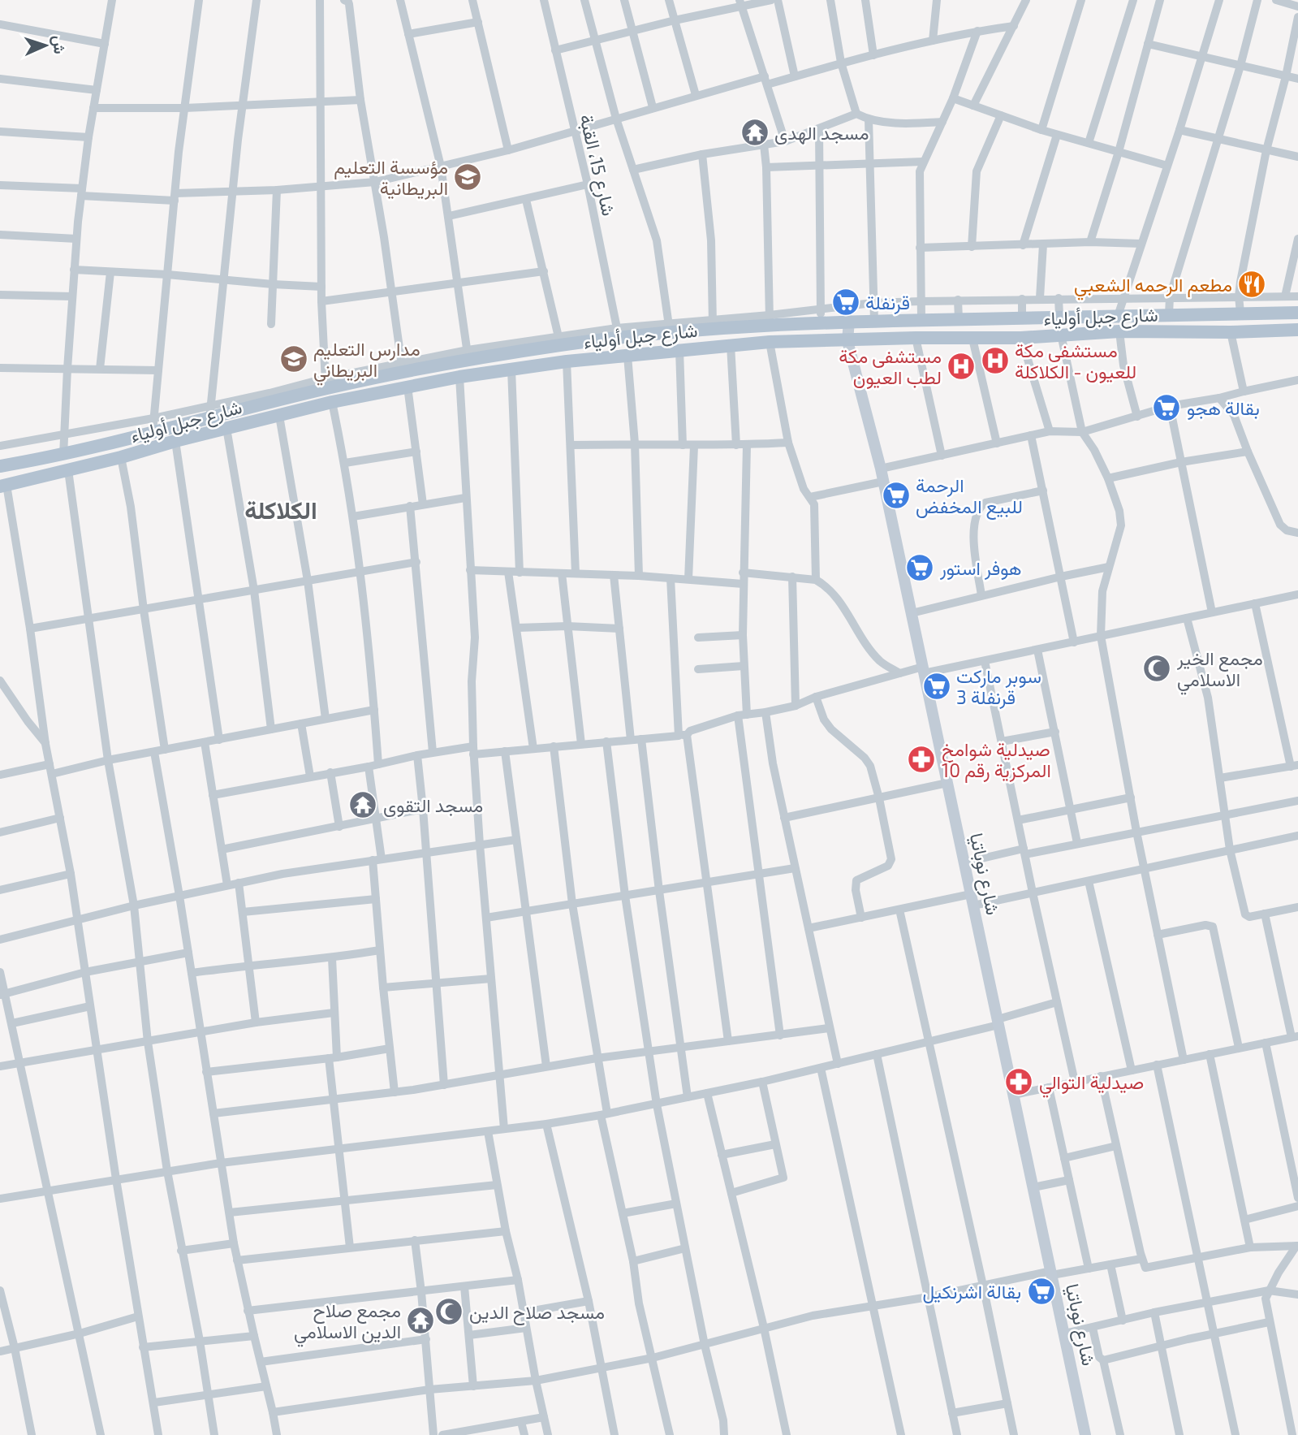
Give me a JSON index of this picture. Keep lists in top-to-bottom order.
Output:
{
  "streets": {
    "main road": ["شارع جبل أولياء"],
    "street": ["شارع 15، القبة", "شارع نوباتيا"]
  },
  "crossings": [
    ["شارع 15، القبة", "شارع جبل أولياء"],
    ["شارع جبل أولياء", "شارع نوباتيا"]
  ],
  "districts": ["الكلاكلة"],
  "places": {
    "temple": ["مسجد الهدى", "مسجد التقوى", "مجمع صلاح الدين الاسلامي"],
    "school or university": ["مؤسسة التعليم البريطانية", "مدارس التعليم البريطاني"],
    "restaurant": ["مطعم الرحمه الشعبي"],
    "supermarket": [
      "قرنفلة",
      "بقالة هجو",
      "الرحمة للبيع المخفض",
      "هوفر استور",
      "سوبر ماركت قرنفلة 3",
      "بقالة اشرنكيل"
    ],
    "hospital": ["مستشفى مكة للعيون - الكلاكلة", "مستشفى مكة لطب العيون"],
    "mosque": ["مجمع الخير الاسلامي", "مسجد صلاح الدين"],
    "pharmacy": ["صيدلية شوامخ المركزية رقم 10", "صيدلية التوالي"]
  },
  "north": "right"
}
